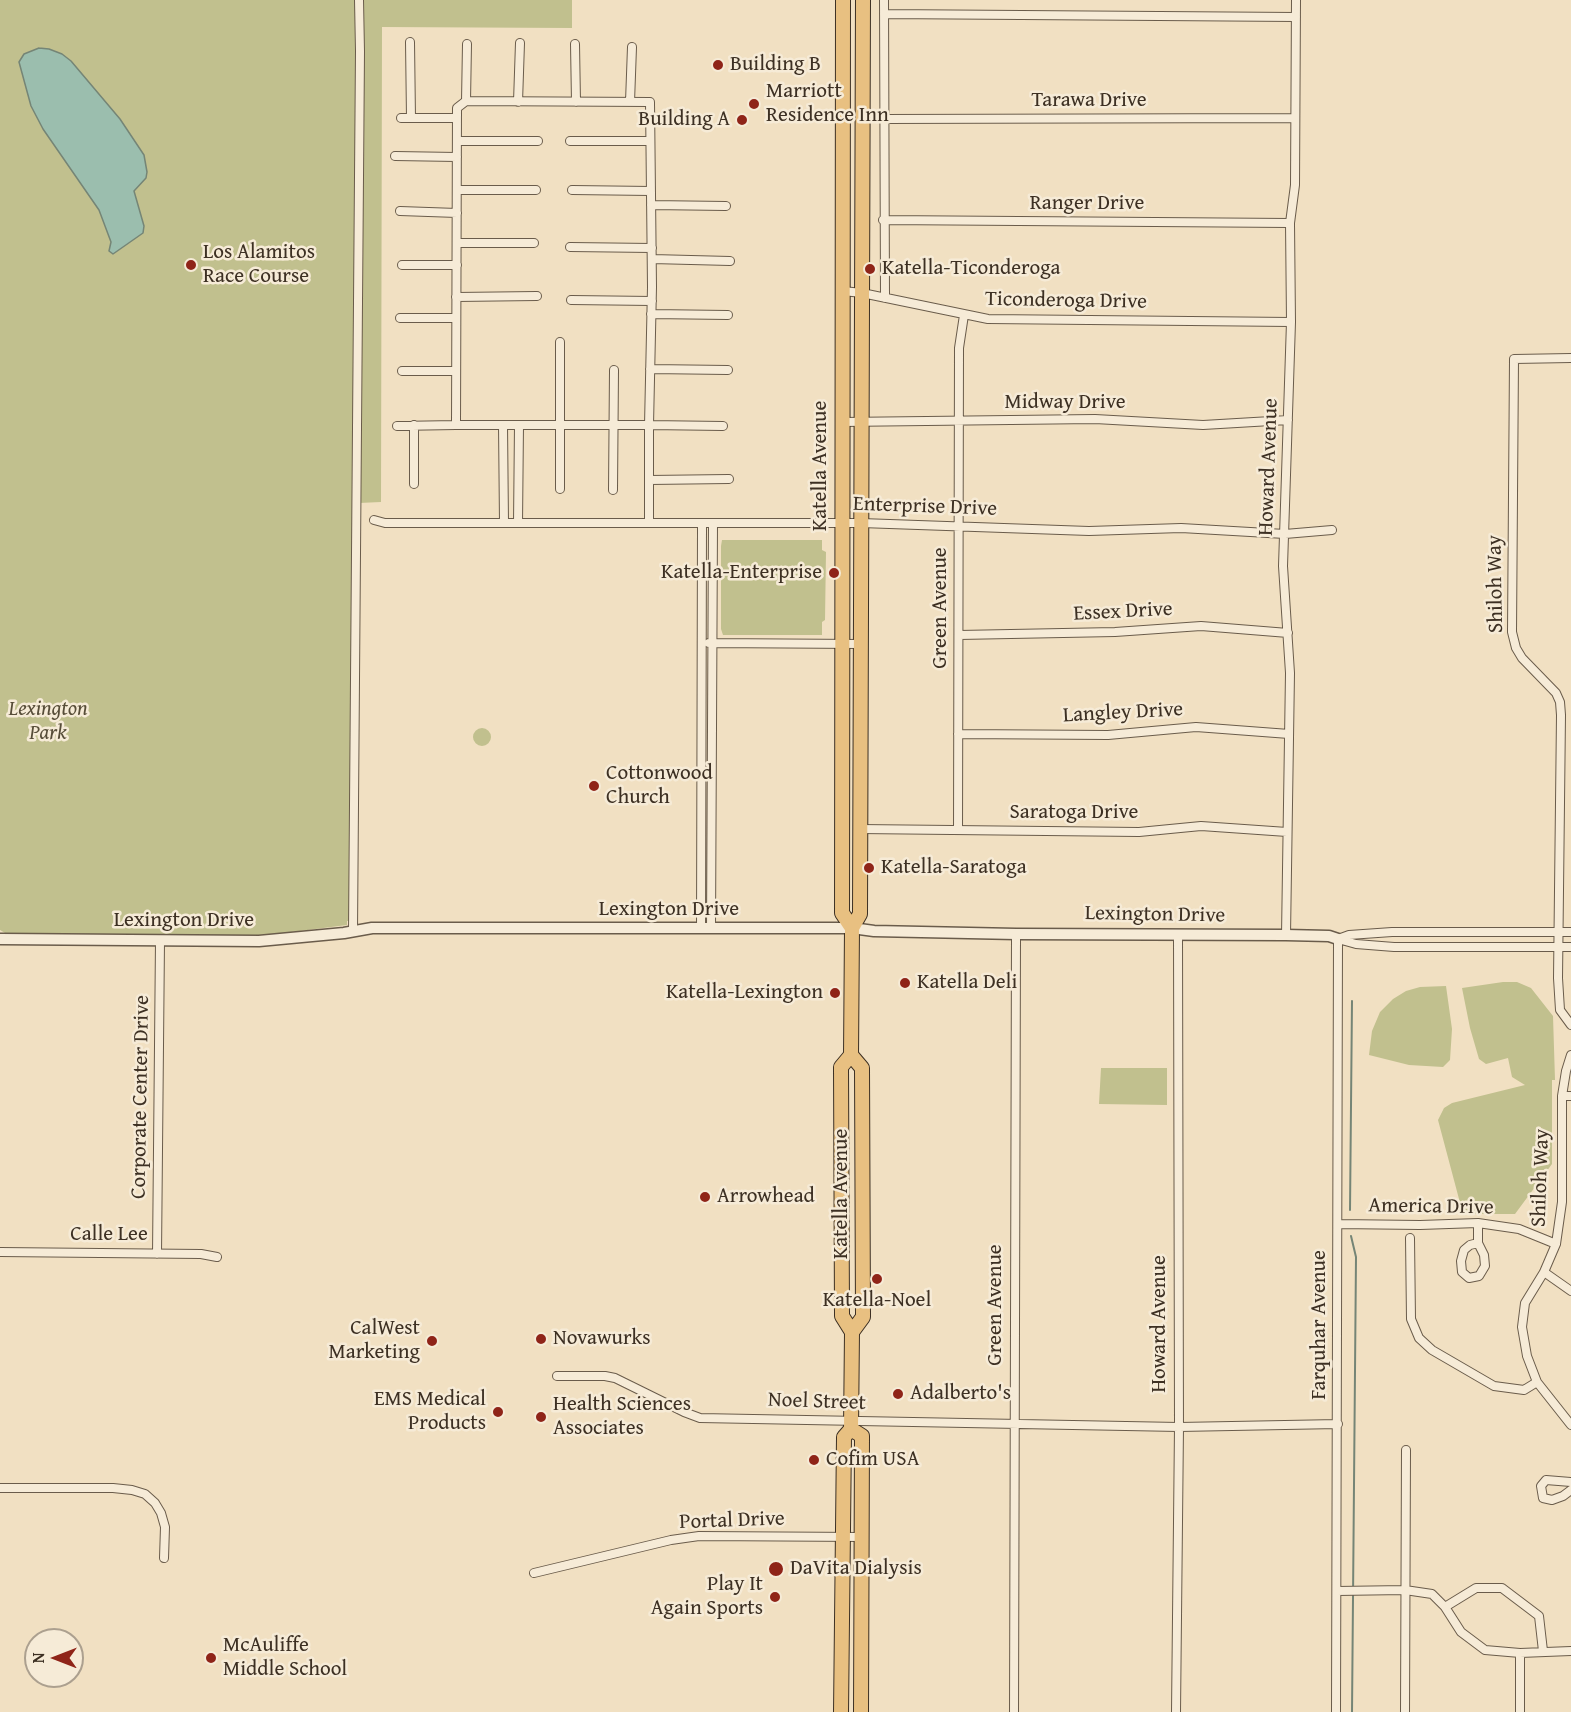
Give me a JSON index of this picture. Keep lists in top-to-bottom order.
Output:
{
  "streets": {
    "main road": ["Katella Avenue"],
    "street": [
      "Tarawa Drive",
      "Ranger Drive",
      "Ticonderoga Drive",
      "Midway Drive",
      "Howard Avenue",
      "Enterprise Drive",
      "Shiloh Way",
      "Green Avenue",
      "Essex Drive",
      "Langley Drive",
      "Saratoga Drive",
      "Lexington Drive",
      "Corporate Center Drive",
      "America Drive",
      "Calle Lee",
      "Farquhar Avenue",
      "Noel Street",
      "Portal Drive"
    ]
  },
  "crossings": [
    ["Tarawa Drive", "Howard Avenue"],
    ["Ranger Drive", "Howard Avenue"],
    ["Ticonderoga Drive", "Katella Avenue"],
    ["Ticonderoga Drive", "Howard Avenue"],
    ["Ticonderoga Drive", "Green Avenue"],
    ["Midway Drive", "Katella Avenue"],
    ["Midway Drive", "Howard Avenue"],
    ["Midway Drive", "Green Avenue"],
    ["Katella Avenue", "Enterprise Drive"],
    ["Katella Avenue", "Saratoga Drive"],
    ["Katella Avenue", "Lexington Drive"],
    ["Katella Avenue", "Noel Street"],
    ["Katella Avenue", "Portal Drive"],
    ["Howard Avenue", "Enterprise Drive"],
    ["Howard Avenue", "Essex Drive"],
    ["Howard Avenue", "Langley Drive"],
    ["Howard Avenue", "Saratoga Drive"],
    ["Howard Avenue", "Lexington Drive"],
    ["Howard Avenue", "Noel Street"],
    ["Enterprise Drive", "Green Avenue"],
    ["Shiloh Way", "Lexington Drive"],
    ["Shiloh Way", "America Drive"],
    ["Green Avenue", "Essex Drive"],
    ["Green Avenue", "Langley Drive"],
    ["Green Avenue", "Saratoga Drive"],
    ["Green Avenue", "Lexington Drive"],
    ["Green Avenue", "Noel Street"],
    ["Lexington Drive", "Corporate Center Drive"],
    ["Lexington Drive", "Farquhar Avenue"],
    ["Corporate Center Drive", "Calle Lee"],
    ["America Drive", "Farquhar Avenue"],
    ["Farquhar Avenue", "Noel Street"]
  ],
  "parks": ["Lexington Park"],
  "places": [
    "Building B",
    "Marriott Residence Inn",
    "Building A",
    "Los Alamitos Race Course",
    "Katella-Ticonderoga",
    "Katella-Enterprise",
    "Cottonwood Church",
    "Katella-Saratoga",
    "Katella Deli",
    "Katella-Lexington",
    "Arrowhead",
    "Katella-Noel",
    "Novawurks",
    "CalWest Marketing",
    "Adalberto's",
    "EMS Medical Products",
    "Health Sciences Associates",
    "Cofim USA",
    "DaVita Dialysis",
    "Play It Again Sports",
    "McAuliffe Middle School"
  ],
  "north": "left"
}
